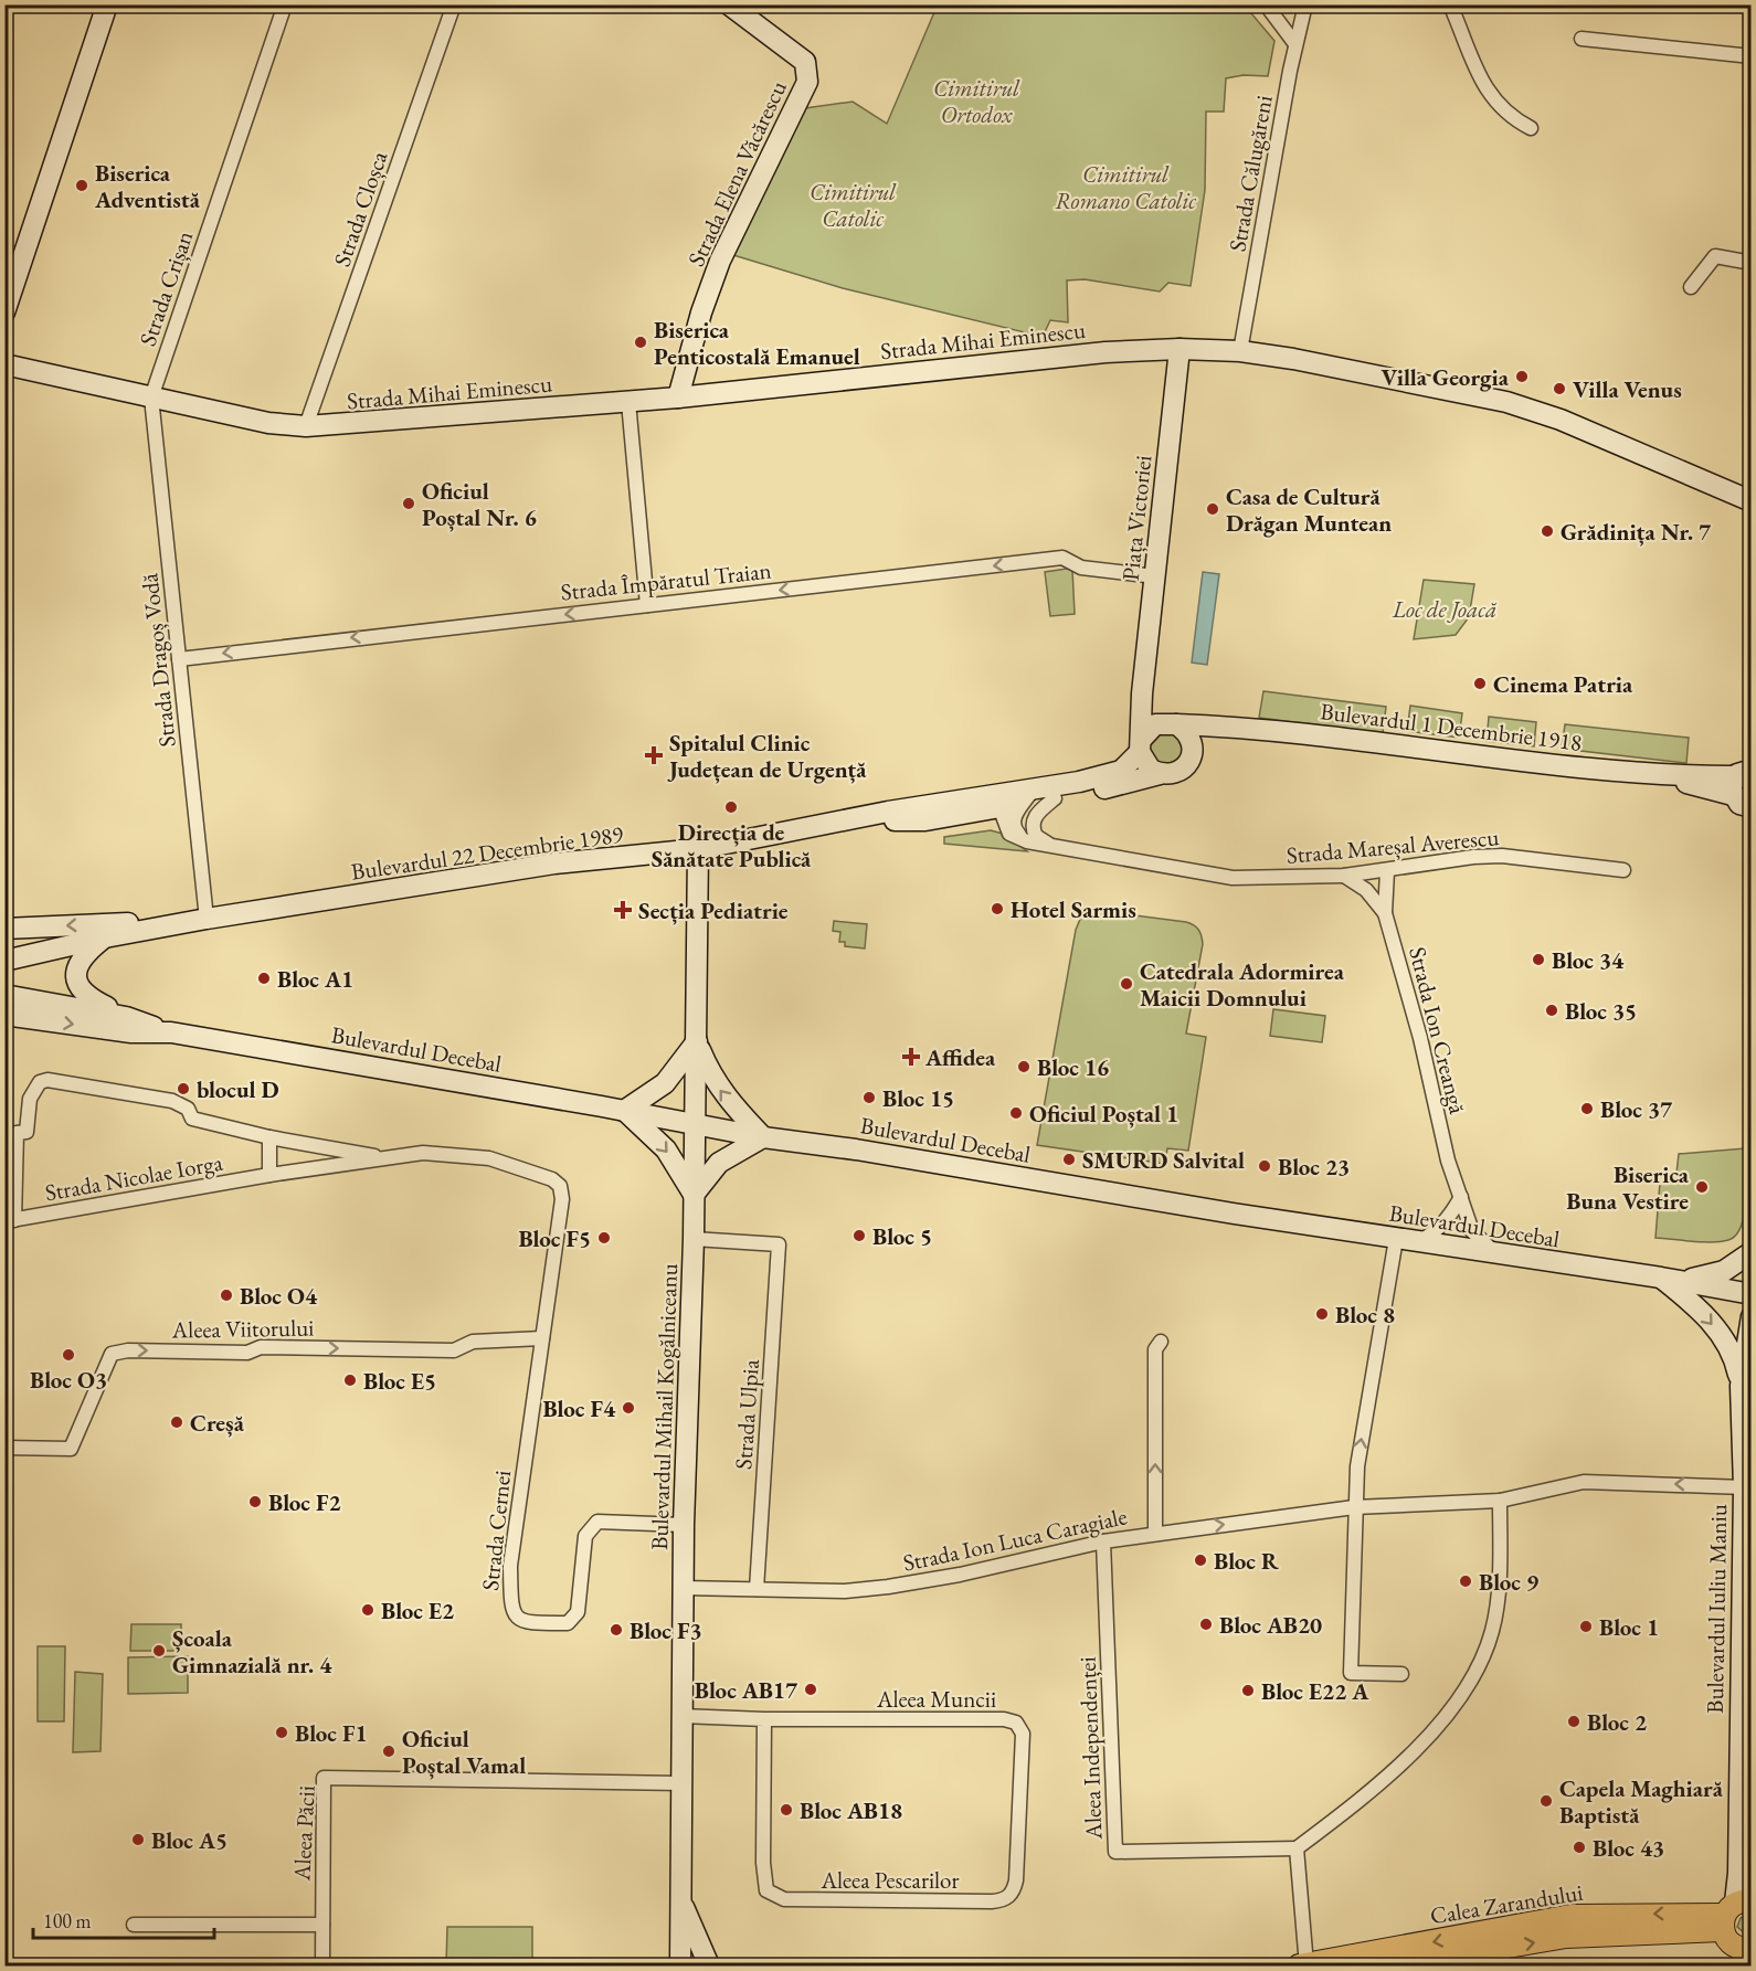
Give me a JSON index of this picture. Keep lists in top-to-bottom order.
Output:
{
  "streets": {
    "main road": ["Calea Zarandului"],
    "street": [
      "Strada Elena Văcărescu",
      "Strada Călugăreni",
      "Strada Cloșca",
      "Strada Crișan",
      "Strada Mihai Eminescu",
      "Piața Victoriei",
      "Strada Împăratul Traian",
      "Strada Dragoș Vodă",
      "Bulevardul 1 Decembrie 1918",
      "Strada Mareșal Averescu",
      "Bulevardul 22 Decembrie 1989",
      "Strada Ion Creangă",
      "Bulevardul Decebal",
      "Strada Nicolae Iorga",
      "Aleea Viitorului",
      "Bulevardul Mihail Kogălniceanu",
      "Strada Ulpia",
      "Strada Cernei",
      "Strada Ion Luca Caragiale",
      "Bulevardul Iuliu Maniu",
      "Aleea Muncii",
      "Aleea Independenței",
      "Aleea Păcii",
      "Aleea Pescarilor"
    ]
  },
  "crossings": [
    ["Strada Elena Văcărescu", "Strada Mihai Eminescu"],
    ["Strada Călugăreni", "Strada Mihai Eminescu"],
    ["Strada Cloșca", "Strada Mihai Eminescu"],
    ["Strada Crișan", "Strada Mihai Eminescu"],
    ["Strada Crișan", "Strada Dragoș Vodă"],
    ["Strada Mihai Eminescu", "Piața Victoriei"],
    ["Strada Mihai Eminescu", "Strada Dragoș Vodă"],
    ["Piața Victoriei", "Strada Împăratul Traian"],
    ["Piața Victoriei", "Bulevardul 1 Decembrie 1918"],
    ["Piața Victoriei", "Bulevardul 22 Decembrie 1989"],
    ["Strada Împăratul Traian", "Strada Dragoș Vodă"],
    ["Strada Dragoș Vodă", "Bulevardul 22 Decembrie 1989"],
    ["Bulevardul 1 Decembrie 1918", "Bulevardul 22 Decembrie 1989"],
    ["Strada Mareșal Averescu", "Strada Ion Creangă"],
    ["Bulevardul 22 Decembrie 1989", "Bulevardul Mihail Kogălniceanu"],
    ["Strada Ion Creangă", "Bulevardul Decebal"],
    ["Bulevardul Decebal", "Bulevardul Mihail Kogălniceanu"],
    ["Strada Nicolae Iorga", "Strada Cernei"],
    ["Aleea Viitorului", "Strada Cernei"],
    ["Bulevardul Mihail Kogălniceanu", "Strada Ulpia"],
    ["Bulevardul Mihail Kogălniceanu", "Strada Cernei"],
    ["Bulevardul Mihail Kogălniceanu", "Strada Ion Luca Caragiale"],
    ["Bulevardul Mihail Kogălniceanu", "Aleea Muncii"],
    ["Bulevardul Mihail Kogălniceanu", "Aleea Păcii"],
    ["Strada Ulpia", "Strada Ion Luca Caragiale"],
    ["Strada Ion Luca Caragiale", "Bulevardul Iuliu Maniu"],
    ["Strada Ion Luca Caragiale", "Aleea Independenței"],
    ["Bulevardul Iuliu Maniu", "Calea Zarandului"],
    ["Aleea Muncii", "Aleea Pescarilor"]
  ],
  "one_way": ["Strada Împăratul Traian", "Aleea Viitorului"],
  "parks": [
    "Cimitirul Ortodox",
    "Cimitirul Romano Catolic",
    "Cimitirul Catolic",
    "Loc de Joacă"
  ],
  "places": {
    "other": [
      "Biserica Adventistă",
      "Biserica Penticostală Emanuel",
      "Villa Georgia",
      "Villa Venus",
      "Oficiul Poștal Nr. 6",
      "Casa de Cultură Drăgan Muntean",
      "Grădinița Nr. 7",
      "Cinema Patria",
      "Direcția de Sănătate Publică",
      "Hotel Sarmis",
      "Bloc 34",
      "Bloc A1",
      "Catedrala Adormirea Maicii Domnului",
      "Bloc 35",
      "Bloc 16",
      "blocul D",
      "Bloc 15",
      "Bloc 37",
      "Oficiul Poștal 1",
      "SMURD Salvital",
      "Bloc 23",
      "Biserica Buna Vestire",
      "Bloc 5",
      "Bloc F5",
      "Bloc O4",
      "Bloc 8",
      "Bloc O3",
      "Bloc E5",
      "Bloc F4",
      "Creșă",
      "Bloc F2",
      "Bloc R",
      "Bloc 9",
      "Bloc E2",
      "Bloc AB20",
      "Bloc 1",
      "Bloc F3",
      "Școala Gimnazială nr. 4",
      "Bloc AB17",
      "Bloc E22 A",
      "Bloc 2",
      "Bloc F1",
      "Oficiul Poștal Vamal",
      "Capela Maghiară Baptistă",
      "Bloc AB18",
      "Bloc A5",
      "Bloc 43"
    ],
    "health": ["Spitalul Clinic Județean de Urgență", "Secția Pediatrie", "Affidea"]
  },
  "scale_bar": "100 m"
}
